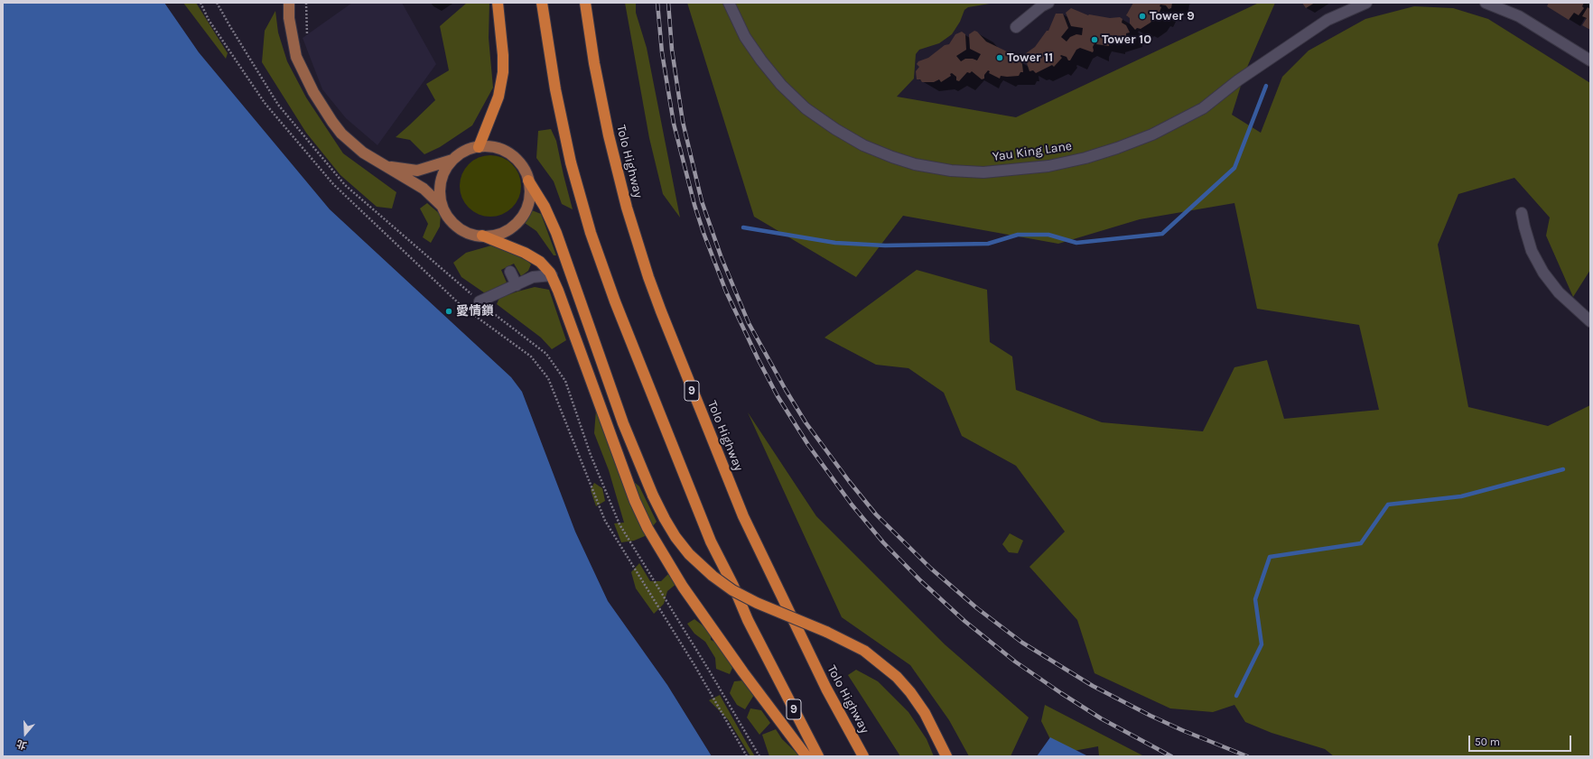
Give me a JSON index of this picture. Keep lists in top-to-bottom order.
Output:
{
  "streets": {
    "highway": ["Tolo Highway", "9"],
    "street": ["Yau King Lane"]
  },
  "places": [
    "Tower 9",
    "Tower 10",
    "Tower 11",
    "愛情鎖"
  ],
  "scale_bar": "50 m",
  "north": "bottom"
}
